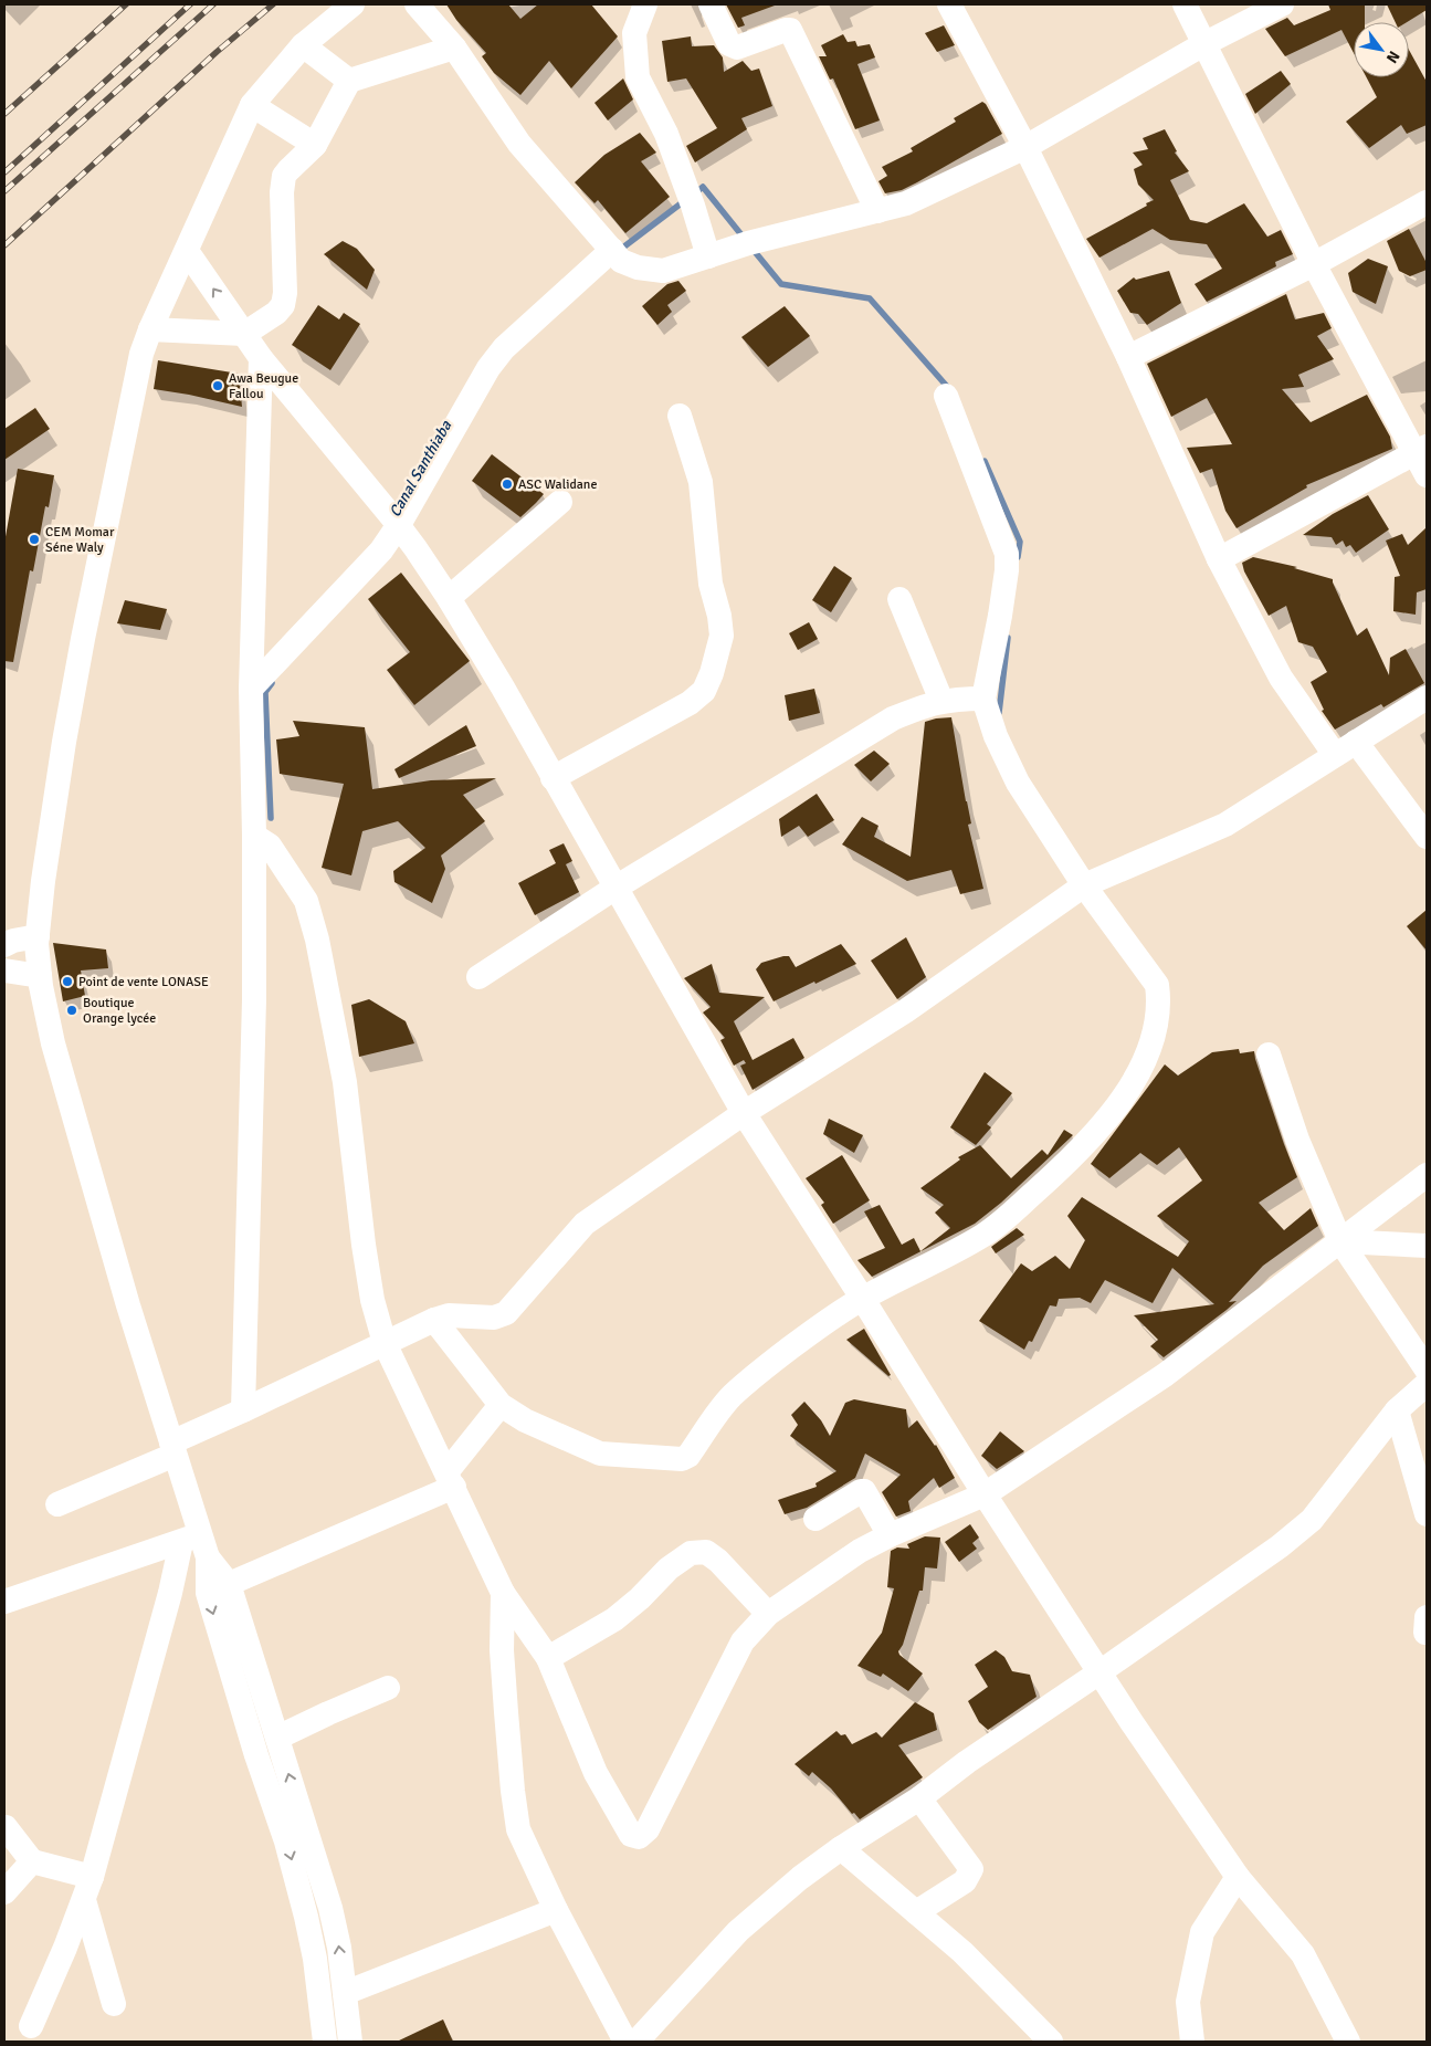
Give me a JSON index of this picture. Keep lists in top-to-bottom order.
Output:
{
  "water": ["Canal Santhiaba"],
  "places": [
    "Awa Beugue Fallou",
    "ASC Walidane",
    "CEM Momar Séne Waly",
    "Point de vente LONASE",
    "Boutique Orange lycée"
  ],
  "north": "bottom right"
}
